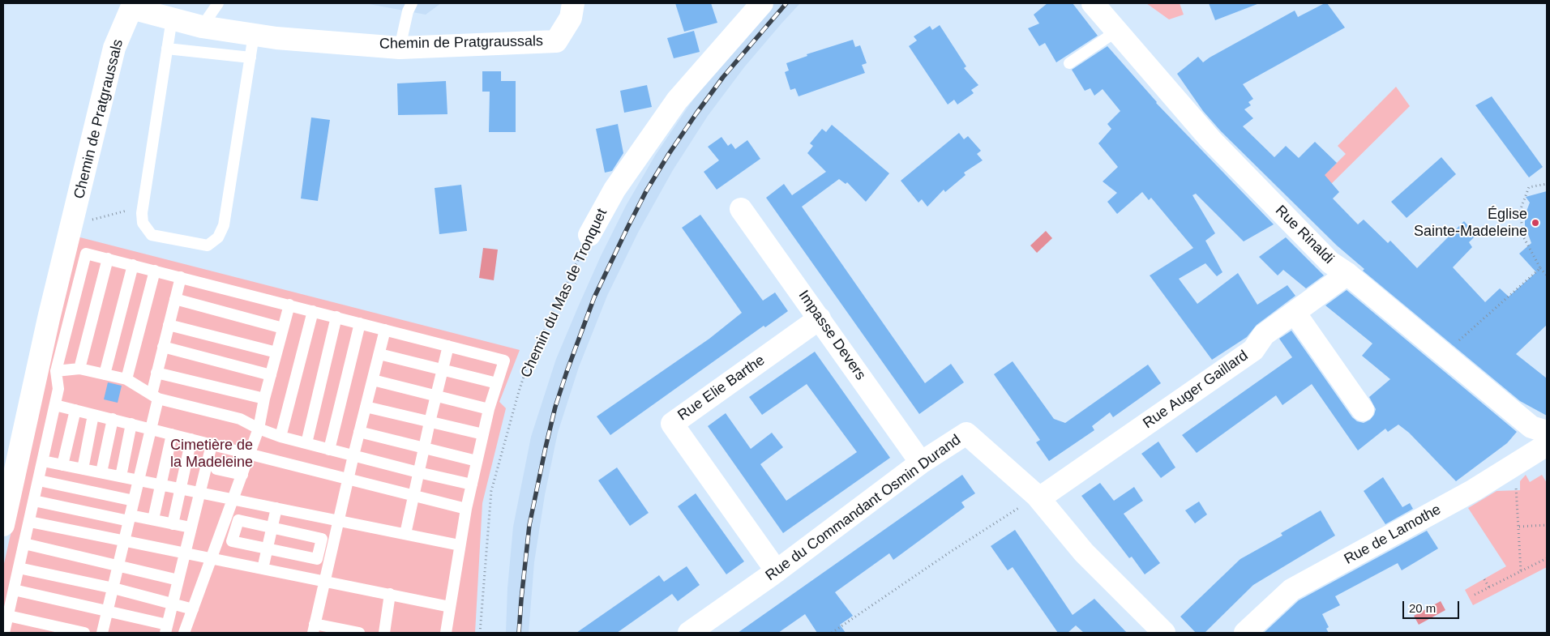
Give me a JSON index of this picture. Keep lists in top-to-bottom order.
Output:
{
  "streets": {
    "street": [
      "Chemin de Pratgraussals",
      "Rue Rinaldi",
      "Chemin du Mas de Tronquet",
      "Impasse Devers",
      "Rue Elie Barthe",
      "Rue Auger Gaillard",
      "Rue du Commandant Osmin Durand",
      "Rue de Lamothe"
    ]
  },
  "crossings": [
    ["Rue Rinaldi", "Rue Auger Gaillard"],
    ["Impasse Devers", "Rue Elie Barthe"],
    ["Impasse Devers", "Rue du Commandant Osmin Durand"],
    ["Rue Elie Barthe", "Rue du Commandant Osmin Durand"],
    ["Rue Auger Gaillard", "Rue du Commandant Osmin Durand"]
  ],
  "parks": ["Cimetière de la Madeleine"],
  "places": ["Église Sainte-Madeleine"],
  "scale_bar": "20 m"
}
